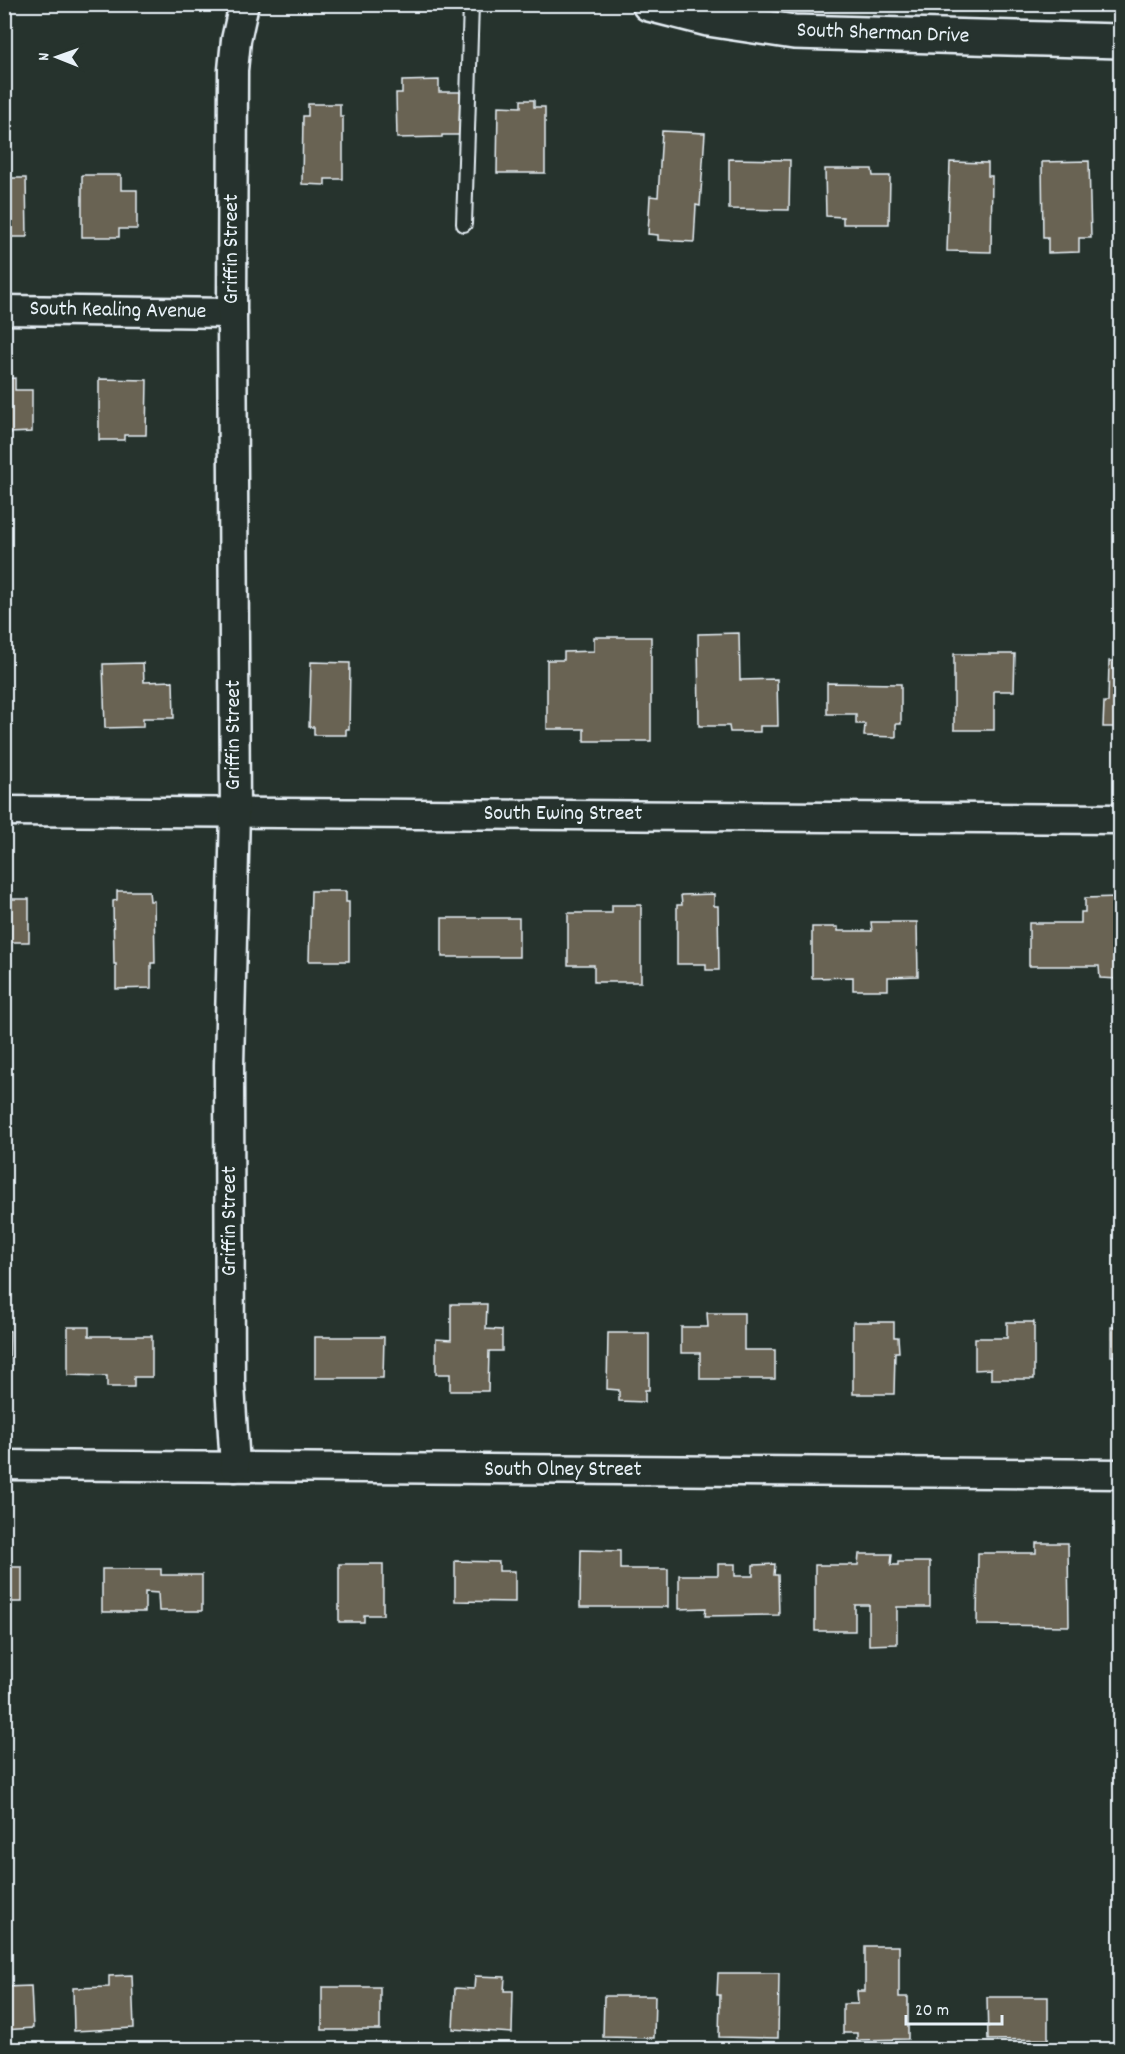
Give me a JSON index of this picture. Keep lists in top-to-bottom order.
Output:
{
  "streets": {
    "main road": ["South Sherman Drive"],
    "street": [
      "Griffin Street",
      "South Kealing Avenue",
      "South Ewing Street",
      "South Olney Street"
    ]
  },
  "crossings": [
    ["Griffin Street", "South Kealing Avenue"],
    ["Griffin Street", "South Ewing Street"],
    ["Griffin Street", "South Olney Street"]
  ],
  "scale_bar": "20 m",
  "north": "left"
}
